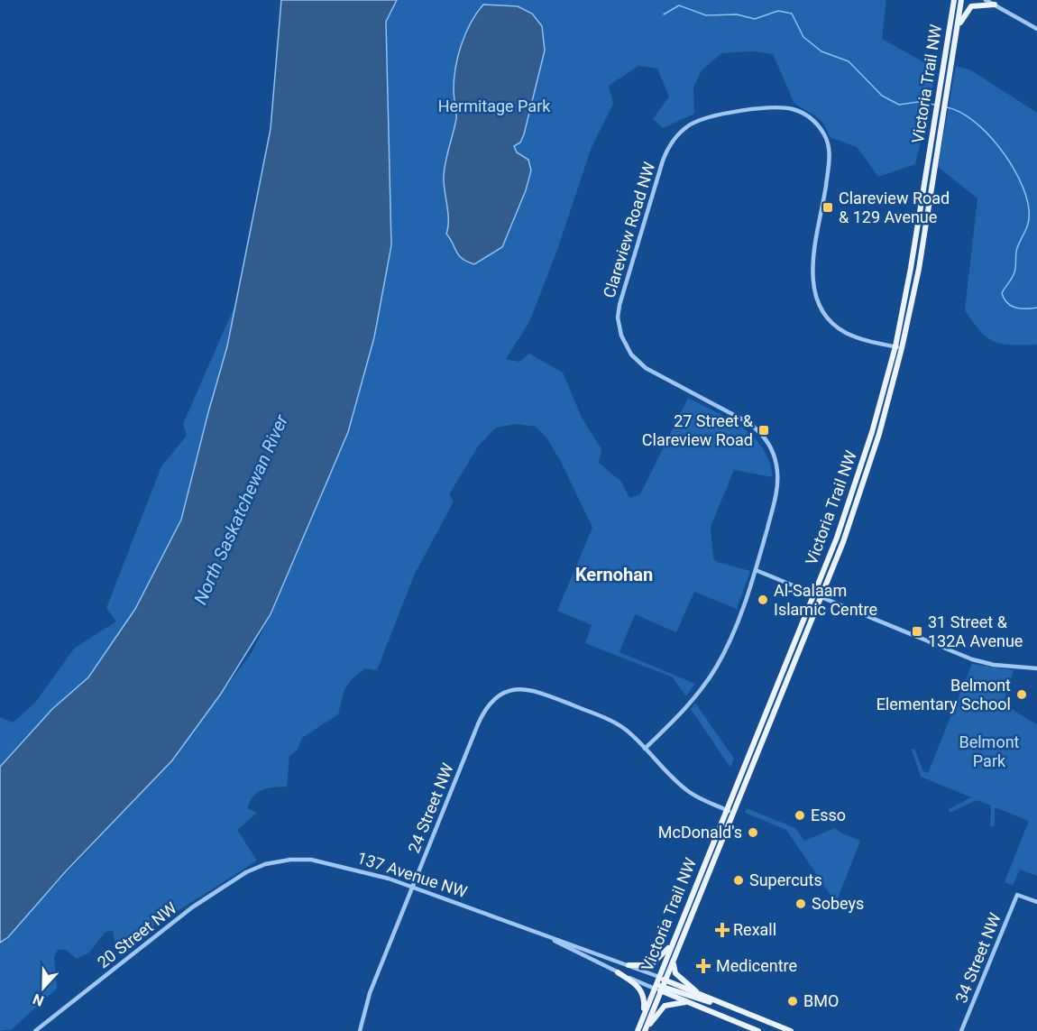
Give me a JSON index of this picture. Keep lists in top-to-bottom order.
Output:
{
  "streets": {
    "main road": ["Victoria Trail NW", "137 Avenue NW"],
    "street": [
      "Clareview Road NW",
      "24 Street NW",
      "20 Street NW",
      "34 Street NW"
    ]
  },
  "crossings": [
    ["Victoria Trail NW", "Clareview Road NW"],
    ["Victoria Trail NW", "137 Avenue NW"],
    ["Clareview Road NW", "24 Street NW"],
    ["24 Street NW", "137 Avenue NW"],
    ["137 Avenue NW", "20 Street NW"]
  ],
  "districts": ["Kernohan"],
  "water": ["North Saskatchewan River"],
  "parks": ["Hermitage Park", "Belmont Park"],
  "places": {
    "transit": ["Clareview Road & 129 Avenue", "27 Street & Clareview Road", "31 Street & 132A Avenue"],
    "other": [
      "Al-Salaam Islamic Centre",
      "Belmont Elementary School",
      "Esso",
      "McDonald's",
      "Supercuts",
      "Sobeys",
      "BMO"
    ],
    "health": ["Rexall", "Medicentre"]
  },
  "north": "bottom"
}
